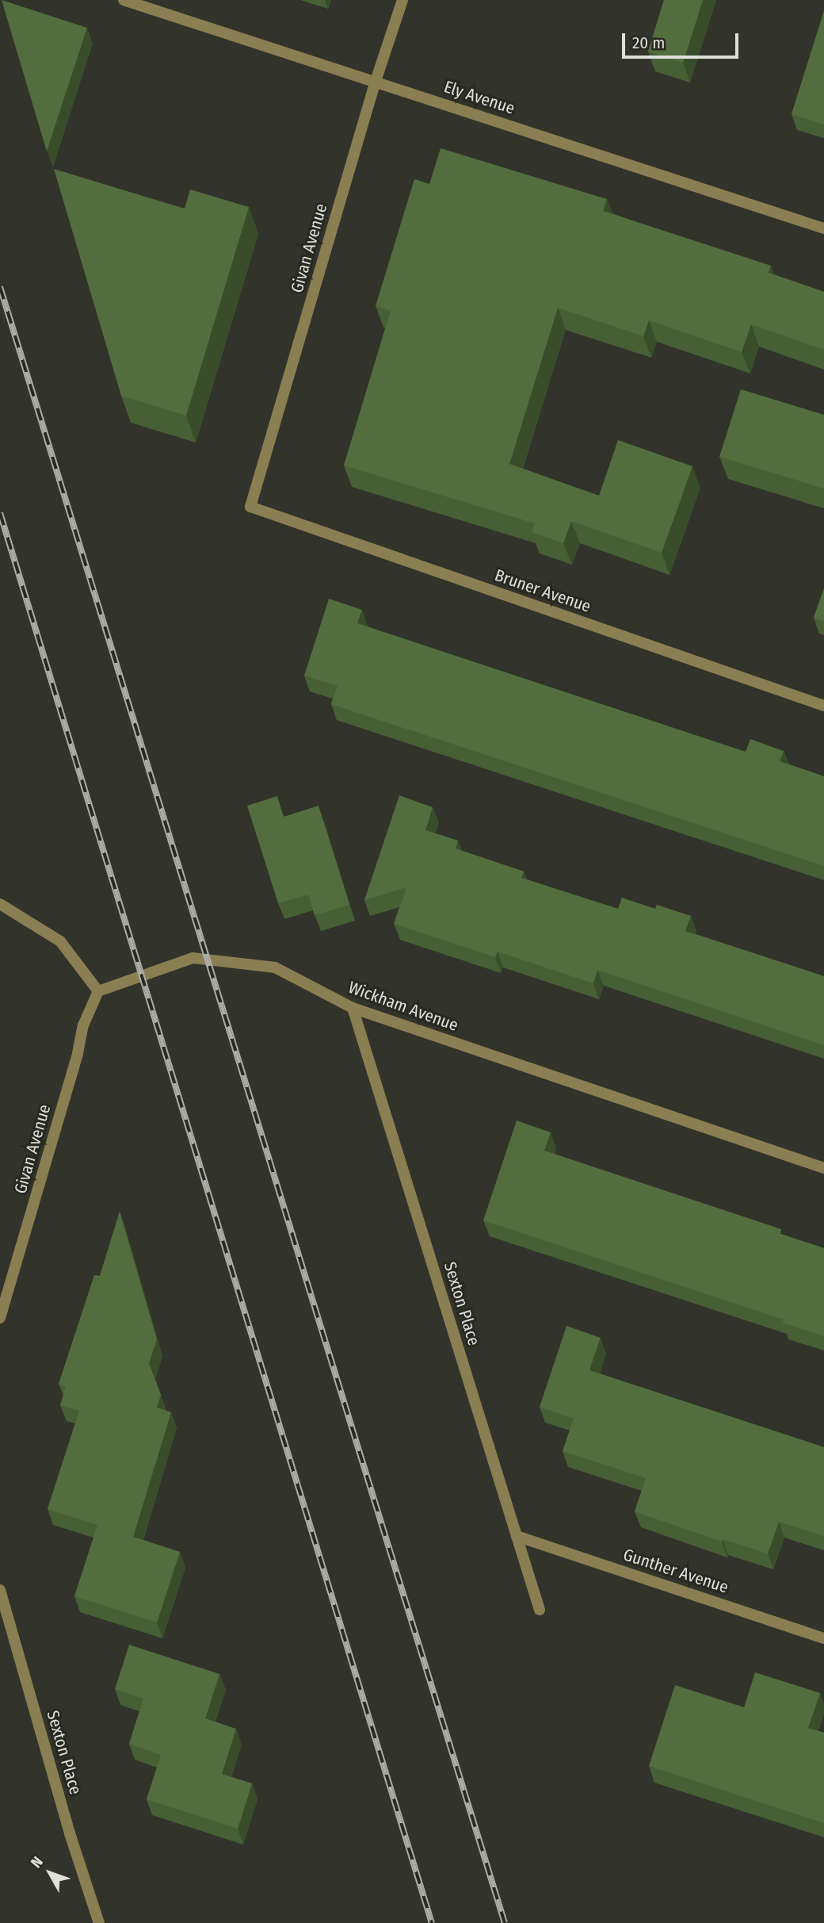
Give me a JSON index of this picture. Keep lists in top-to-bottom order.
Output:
{
  "streets": {
    "street": [
      "Ely Avenue",
      "Givan Avenue",
      "Bruner Avenue",
      "Wickham Avenue",
      "Sexton Place",
      "Gunther Avenue"
    ]
  },
  "crossings": [
    ["Ely Avenue", "Givan Avenue"],
    ["Givan Avenue", "Bruner Avenue"],
    ["Givan Avenue", "Wickham Avenue"],
    ["Wickham Avenue", "Sexton Place"],
    ["Sexton Place", "Gunther Avenue"]
  ],
  "scale_bar": "20 m",
  "north": "top left"
}
